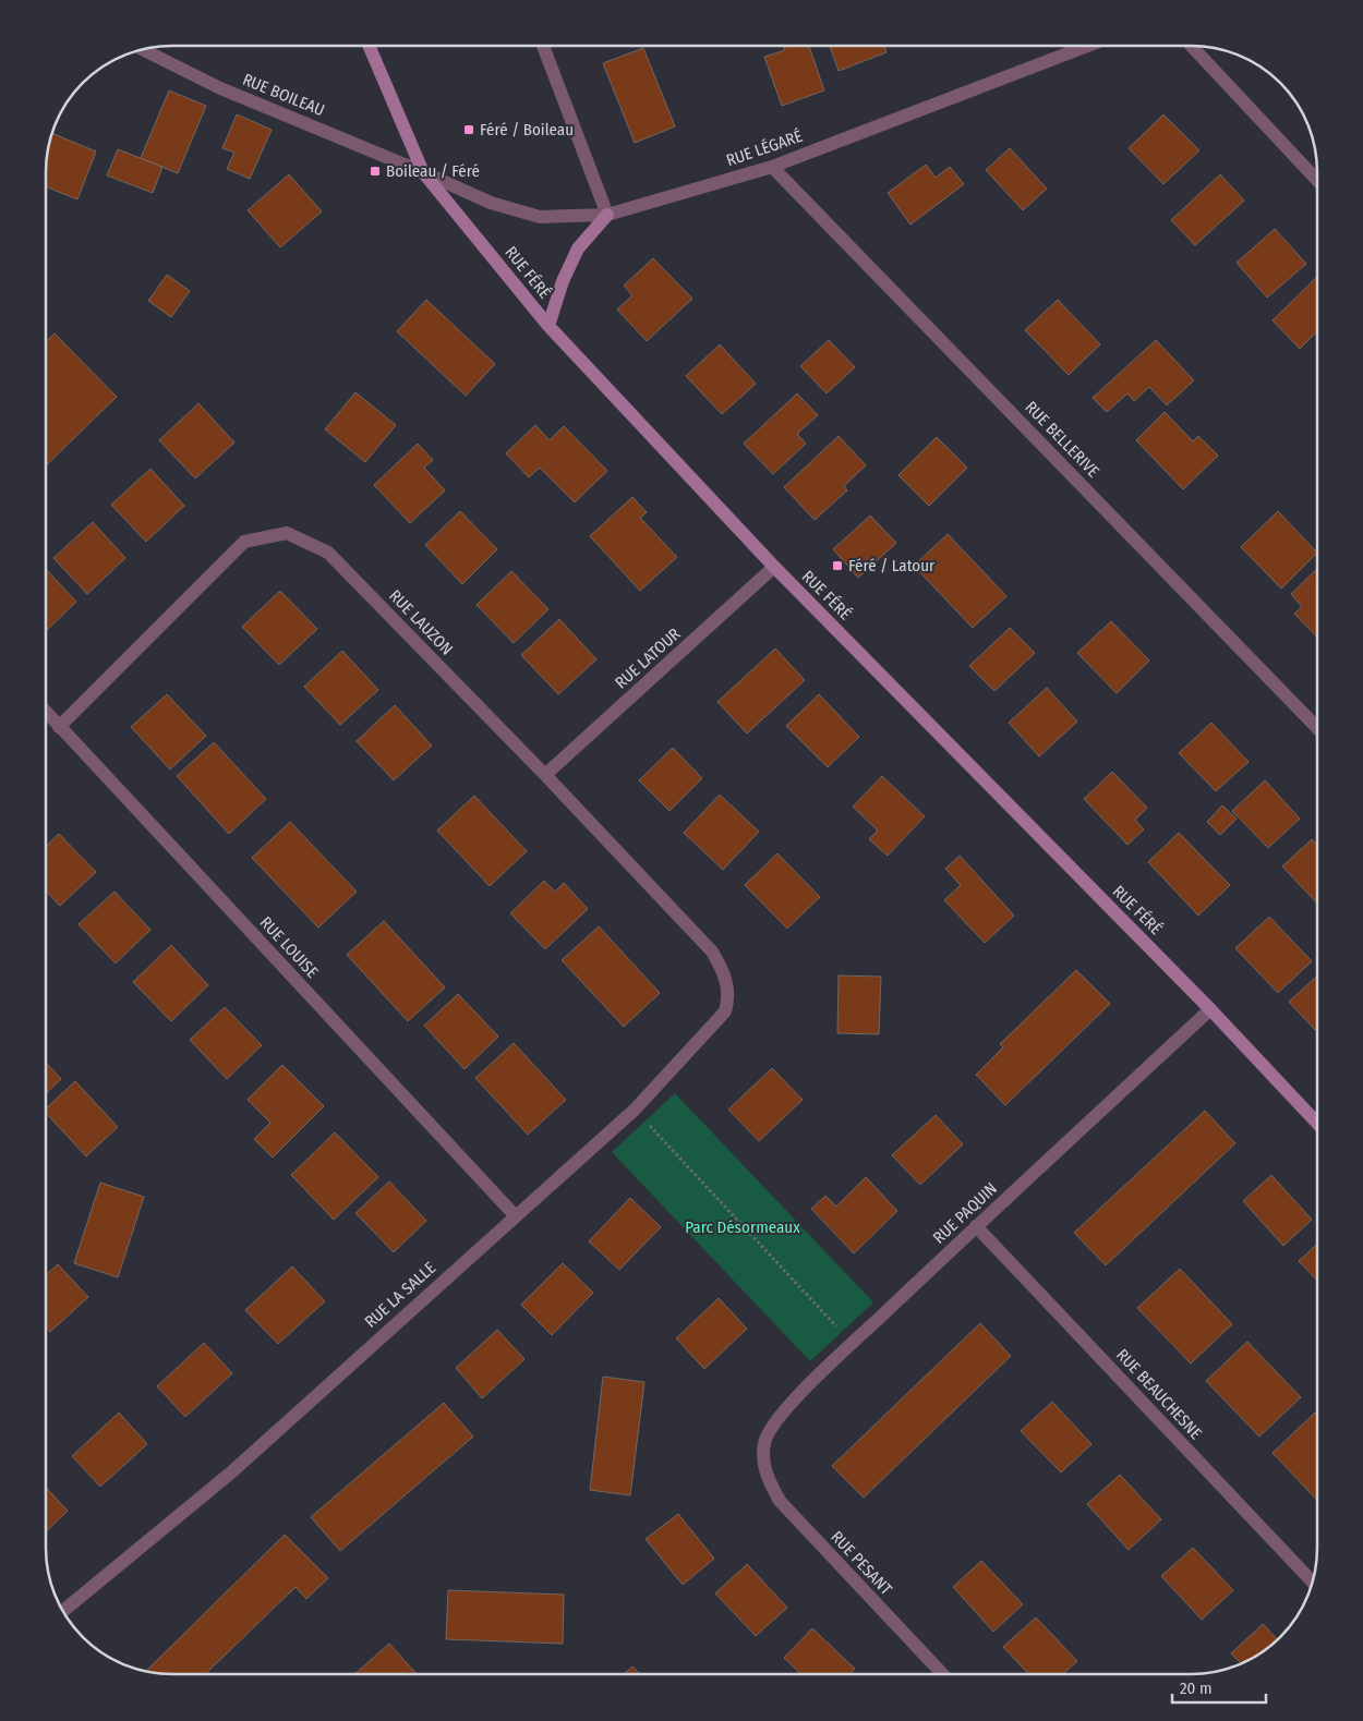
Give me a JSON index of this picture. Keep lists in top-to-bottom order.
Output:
{
  "streets": {
    "street": [
      "RUE BOILEAU",
      "RUE LÉGARÉ",
      "RUE FÉRÉ",
      "RUE BELLERIVE",
      "RUE LAUZON",
      "RUE LATOUR",
      "RUE LOUISE",
      "RUE PAQUIN",
      "RUE LA SALLE",
      "RUE BEAUCHESNE",
      "RUE PESANT"
    ]
  },
  "crossings": [
    ["RUE BOILEAU", "RUE LÉGARÉ"],
    ["RUE BOILEAU", "RUE FÉRÉ"],
    ["RUE LÉGARÉ", "RUE FÉRÉ"],
    ["RUE LÉGARÉ", "RUE BELLERIVE"],
    ["RUE FÉRÉ", "RUE LATOUR"],
    ["RUE FÉRÉ", "RUE PAQUIN"],
    ["RUE LAUZON", "RUE LATOUR"],
    ["RUE LAUZON", "RUE LOUISE"],
    ["RUE LAUZON", "RUE LA SALLE"],
    ["RUE LOUISE", "RUE LA SALLE"],
    ["RUE PAQUIN", "RUE BEAUCHESNE"],
    ["RUE PAQUIN", "RUE PESANT"]
  ],
  "parks": ["Parc Désormeaux"],
  "places": {
    "transit": ["Féré / Boileau", "Boileau / Féré", "Féré / Latour"]
  },
  "scale_bar": "20 m"
}
